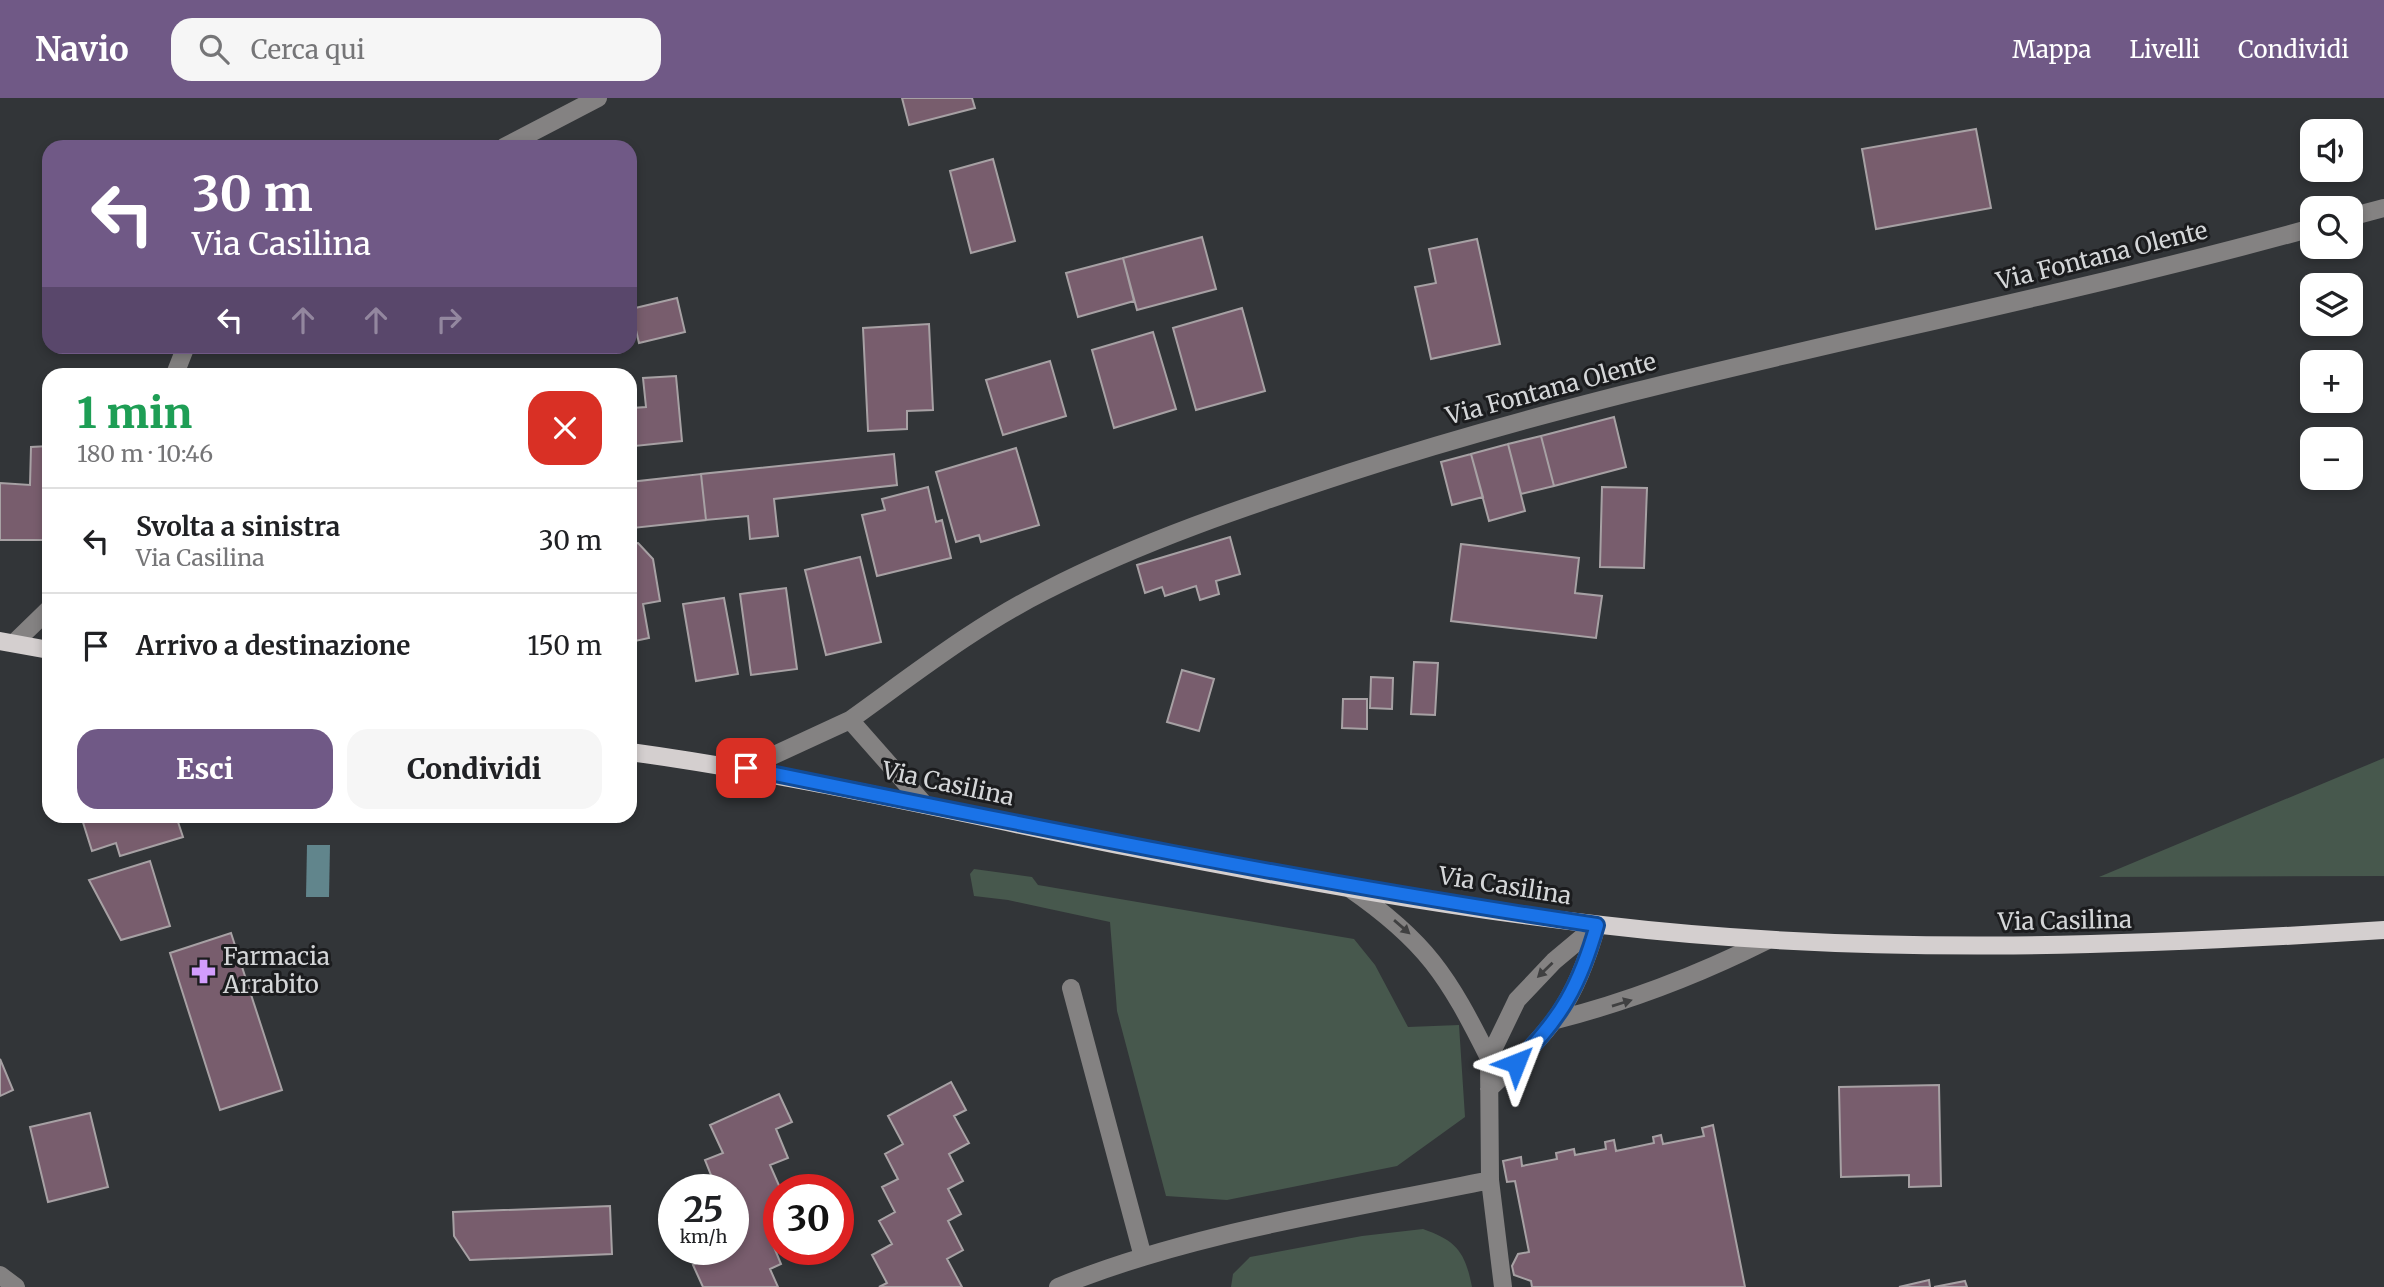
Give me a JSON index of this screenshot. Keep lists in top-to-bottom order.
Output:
{
  "streets": {
    "main road": ["Via Casilina"],
    "street": ["Via Fontana Olente"]
  },
  "crossings": [
    ["Via Fontana Olente", "Via Casilina"]
  ],
  "places": {
    "pharmacy": ["Farmacia Arrabito"]
  },
  "page": {
    "header": "Navio",
    "search": "Cerca qui",
    "nav": ["Mappa", "Livelli", "Condividi"],
    "map_buttons": ["+", "−"],
    "turn": ["30 m", "Via Casilina"],
    "heading": ["1 min", "180 m · 10:46"],
    "list": [
      {
        "name": "Svolta a sinistra",
        "note": "Via Casilina",
        "value": "30 m"
      },
      {
        "name": "Arrivo a destinazione",
        "value": "150 m"
      }
    ],
    "buttons": ["Esci", "Condividi"],
    "speed": "25 km/h",
    "limit": "30"
  }
}
